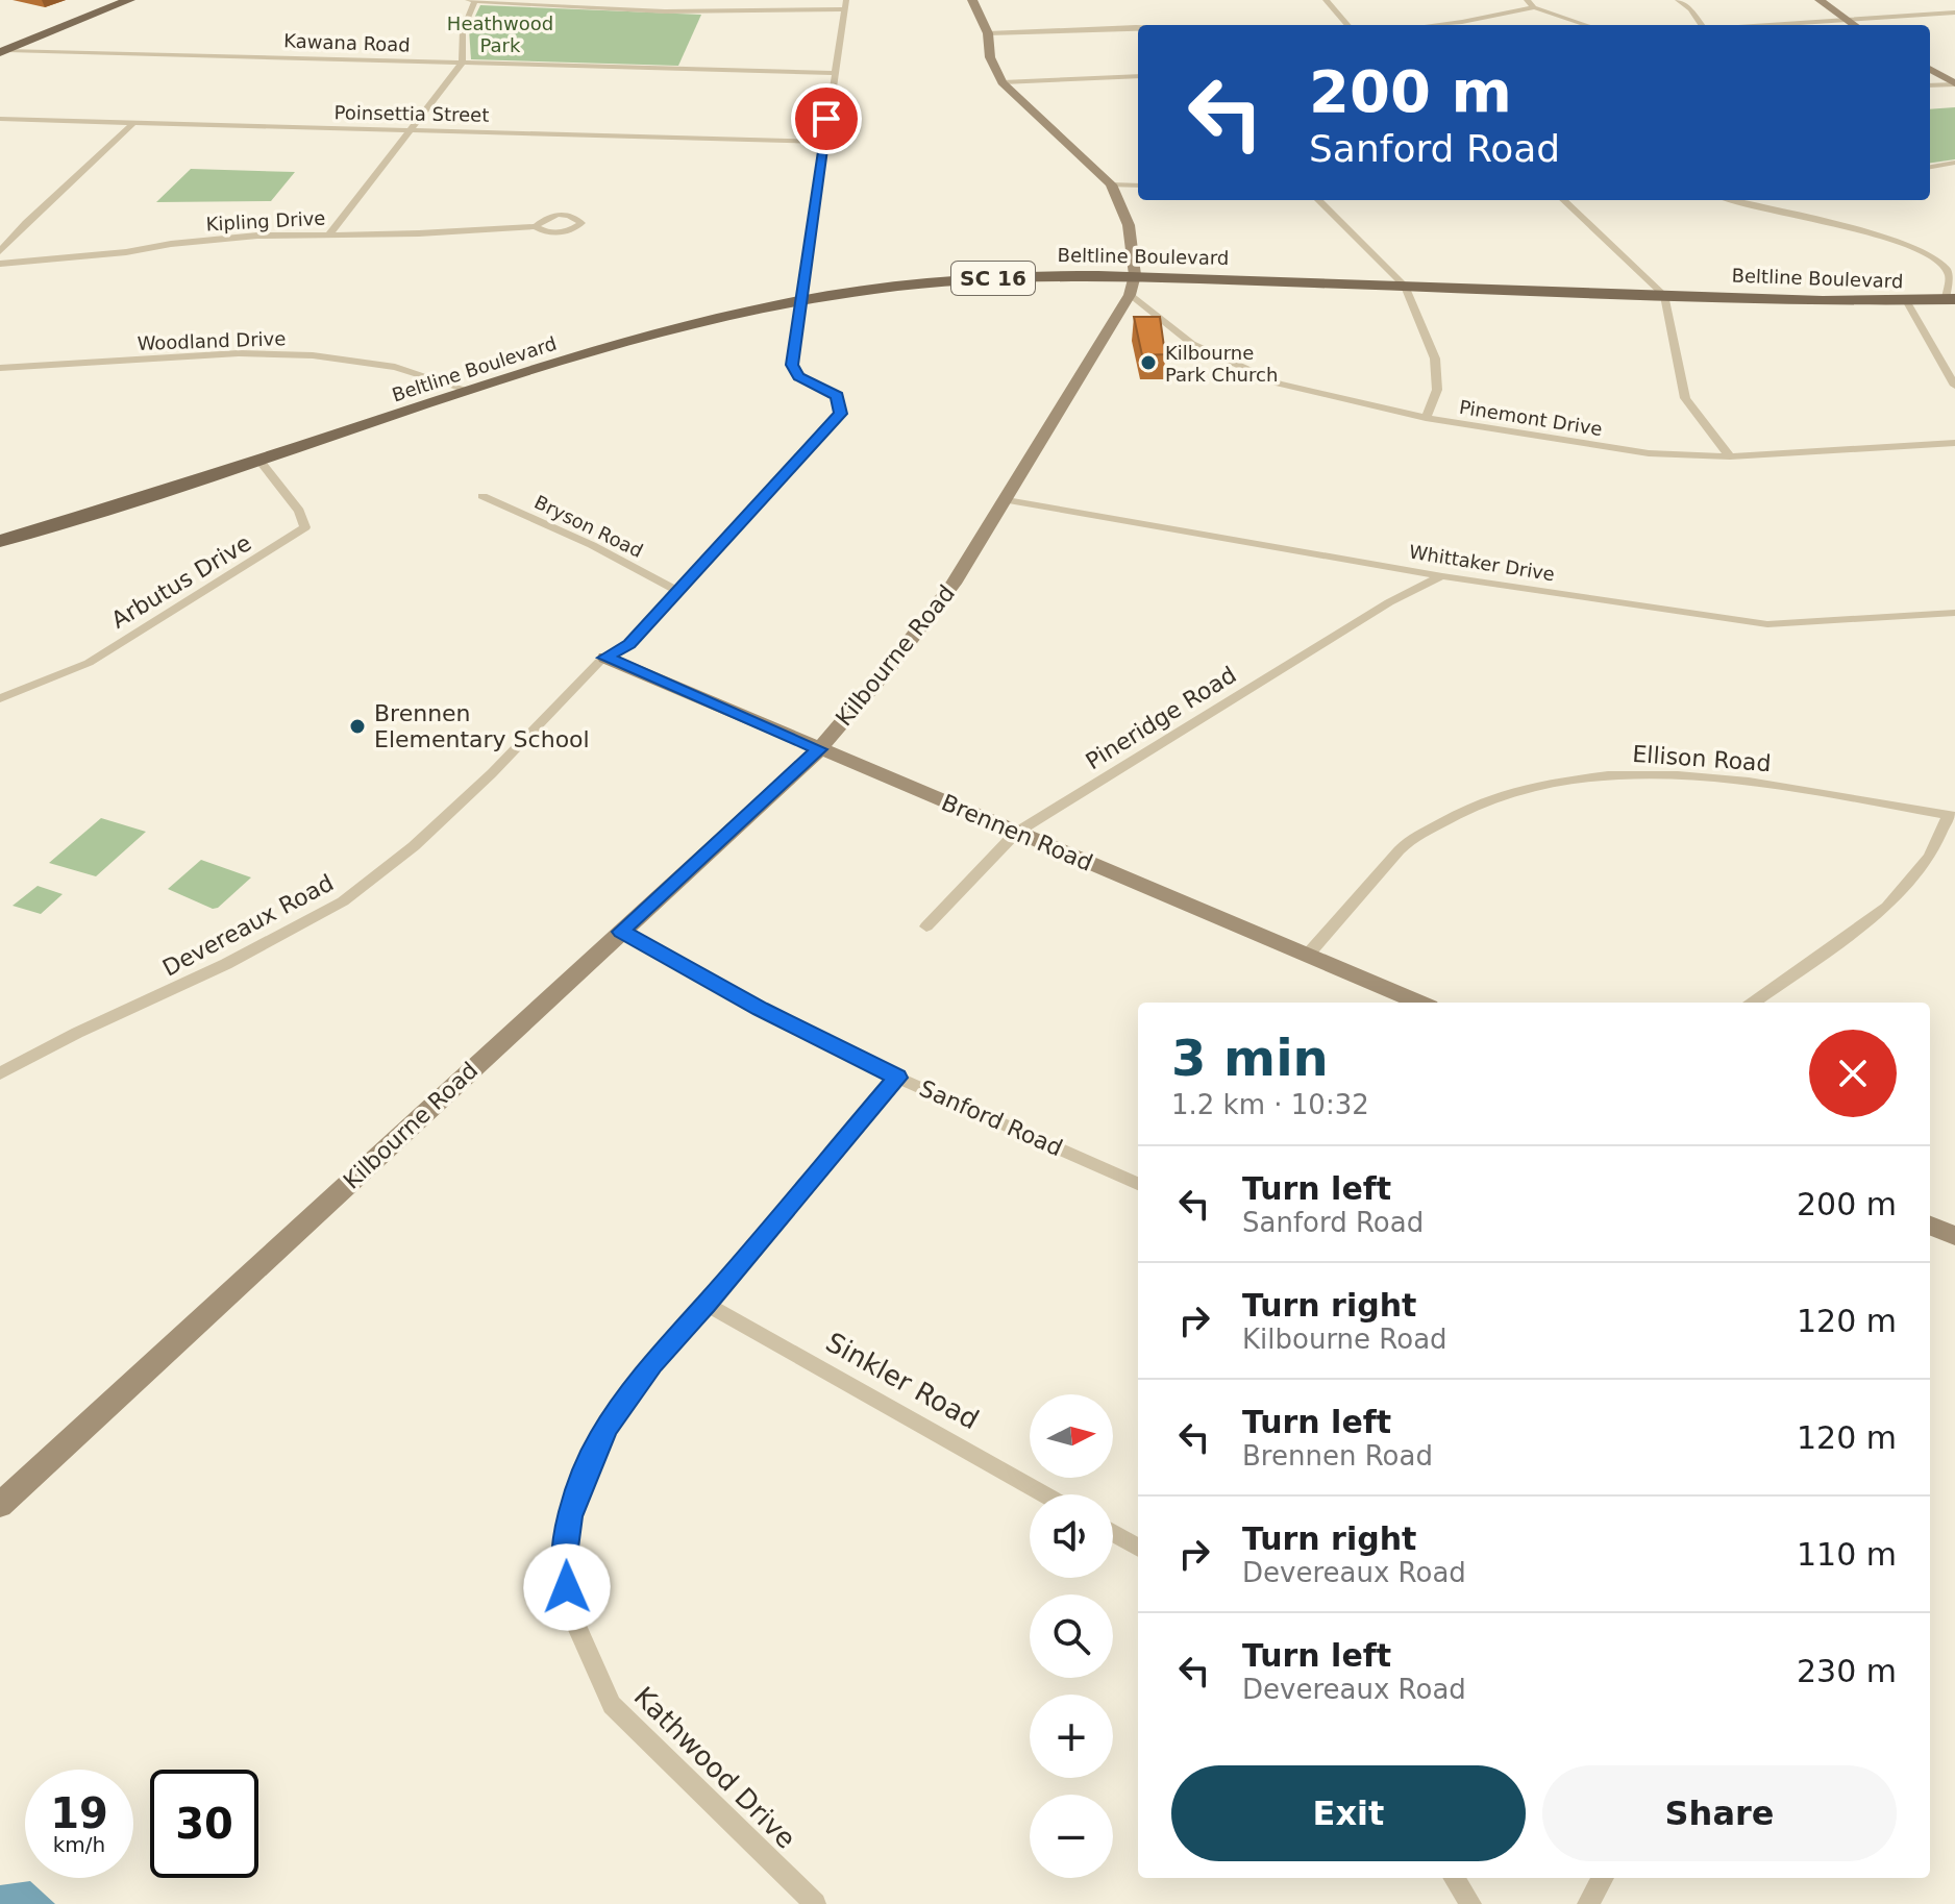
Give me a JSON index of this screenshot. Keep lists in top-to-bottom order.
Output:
{
  "streets": {
    "main road": ["Beltline Boulevard", "SC 16"],
    "street": [
      "Kawana Road",
      "Poinsettia Street",
      "Kipling Drive",
      "Woodland Drive",
      "Pinemont Drive",
      "Bryson Road",
      "Whittaker Drive",
      "Arbutus Drive",
      "Kilbourne Road",
      "Pineridge Road",
      "Ellison Road",
      "Brennen Road",
      "Devereaux Road",
      "Sanford Road",
      "Sinkler Road",
      "Kathwood Drive"
    ]
  },
  "crossings": [
    ["Kawana Road", "Devereaux Road"],
    ["Poinsettia Street", "Devereaux Road"],
    ["Beltline Boulevard", "SC 16"],
    ["Beltline Boulevard", "Woodland Drive"],
    ["Beltline Boulevard", "Arbutus Drive"],
    ["Beltline Boulevard", "Kilbourne Road"],
    ["Beltline Boulevard", "Devereaux Road"],
    ["Pinemont Drive", "Kilbourne Road"],
    ["Bryson Road", "Devereaux Road"],
    ["Whittaker Drive", "Kilbourne Road"],
    ["Whittaker Drive", "Pineridge Road"],
    ["Kilbourne Road", "Brennen Road"],
    ["Kilbourne Road", "Sanford Road"],
    ["Pineridge Road", "Brennen Road"],
    ["Ellison Road", "Brennen Road"],
    ["Brennen Road", "Devereaux Road"],
    ["Sanford Road", "Kathwood Drive"],
    ["Sinkler Road", "Kathwood Drive"]
  ],
  "parks": ["Heathwood Park"],
  "places": ["Kilbourne Park Church", "Brennen Elementary School"],
  "north": "right",
  "page": {
    "turn": ["200 m", "Sanford Road"],
    "heading": ["3 min", "1.2 km · 10:32"],
    "list": [
      {
        "name": "Turn left",
        "note": "Sanford Road",
        "value": "200 m"
      },
      {
        "name": "Turn right",
        "note": "Kilbourne Road",
        "value": "120 m"
      },
      {
        "name": "Turn left",
        "note": "Brennen Road",
        "value": "120 m"
      },
      {
        "name": "Turn right",
        "note": "Devereaux Road",
        "value": "110 m"
      },
      {
        "name": "Turn left",
        "note": "Devereaux Road",
        "value": "230 m"
      }
    ],
    "map_buttons": ["+", "−"],
    "buttons": ["Exit", "Share"],
    "speed": "19 km/h",
    "limit": "30"
  }
}
